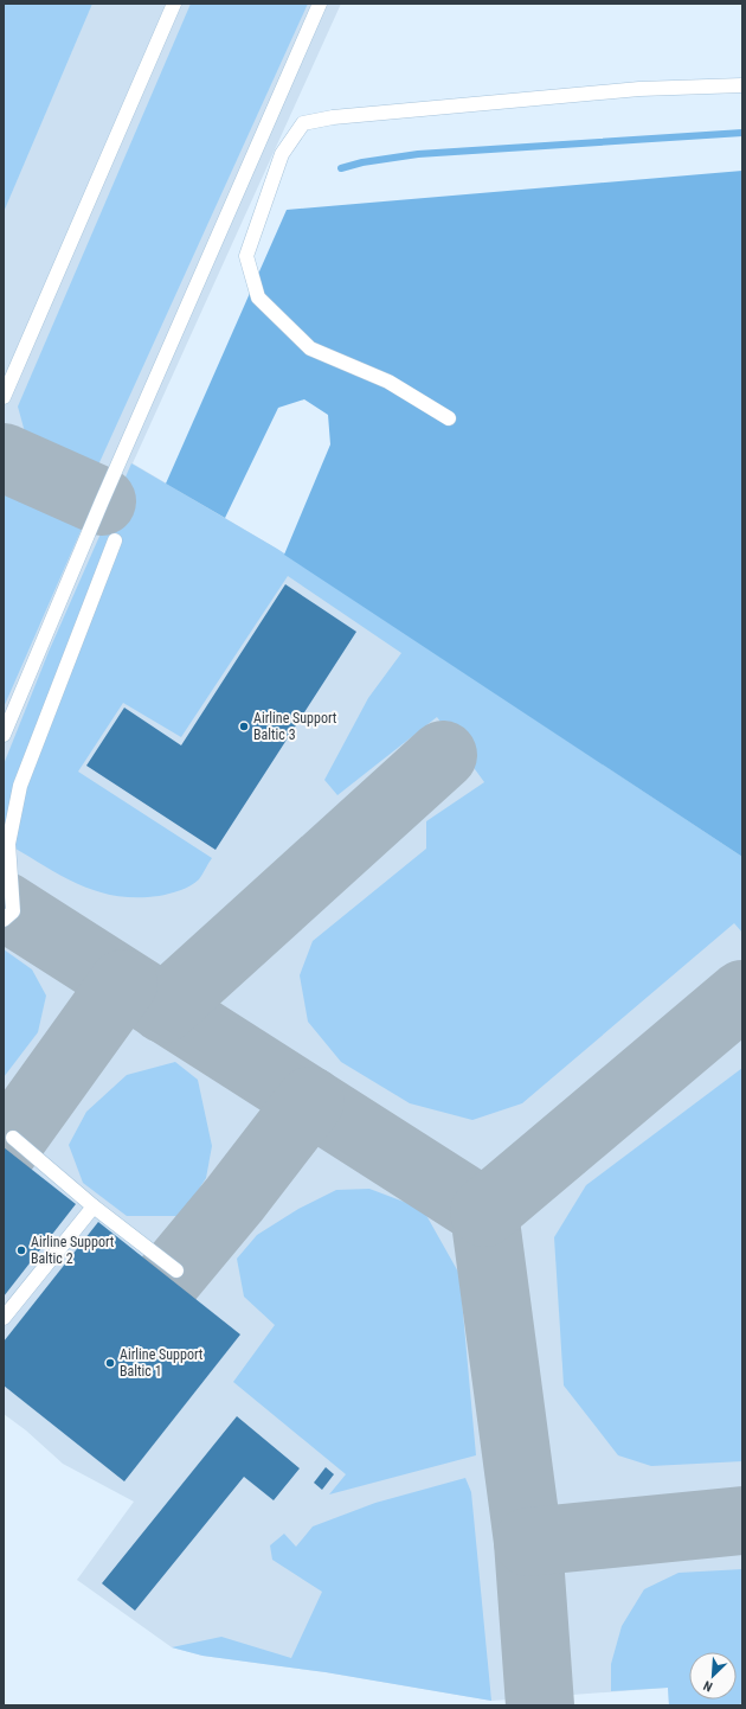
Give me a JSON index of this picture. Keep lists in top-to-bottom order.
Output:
{
  "places": ["Airline Support Baltic 3", "Airline Support Baltic 2", "Airline Support Baltic 1"],
  "north": "bottom left"
}
